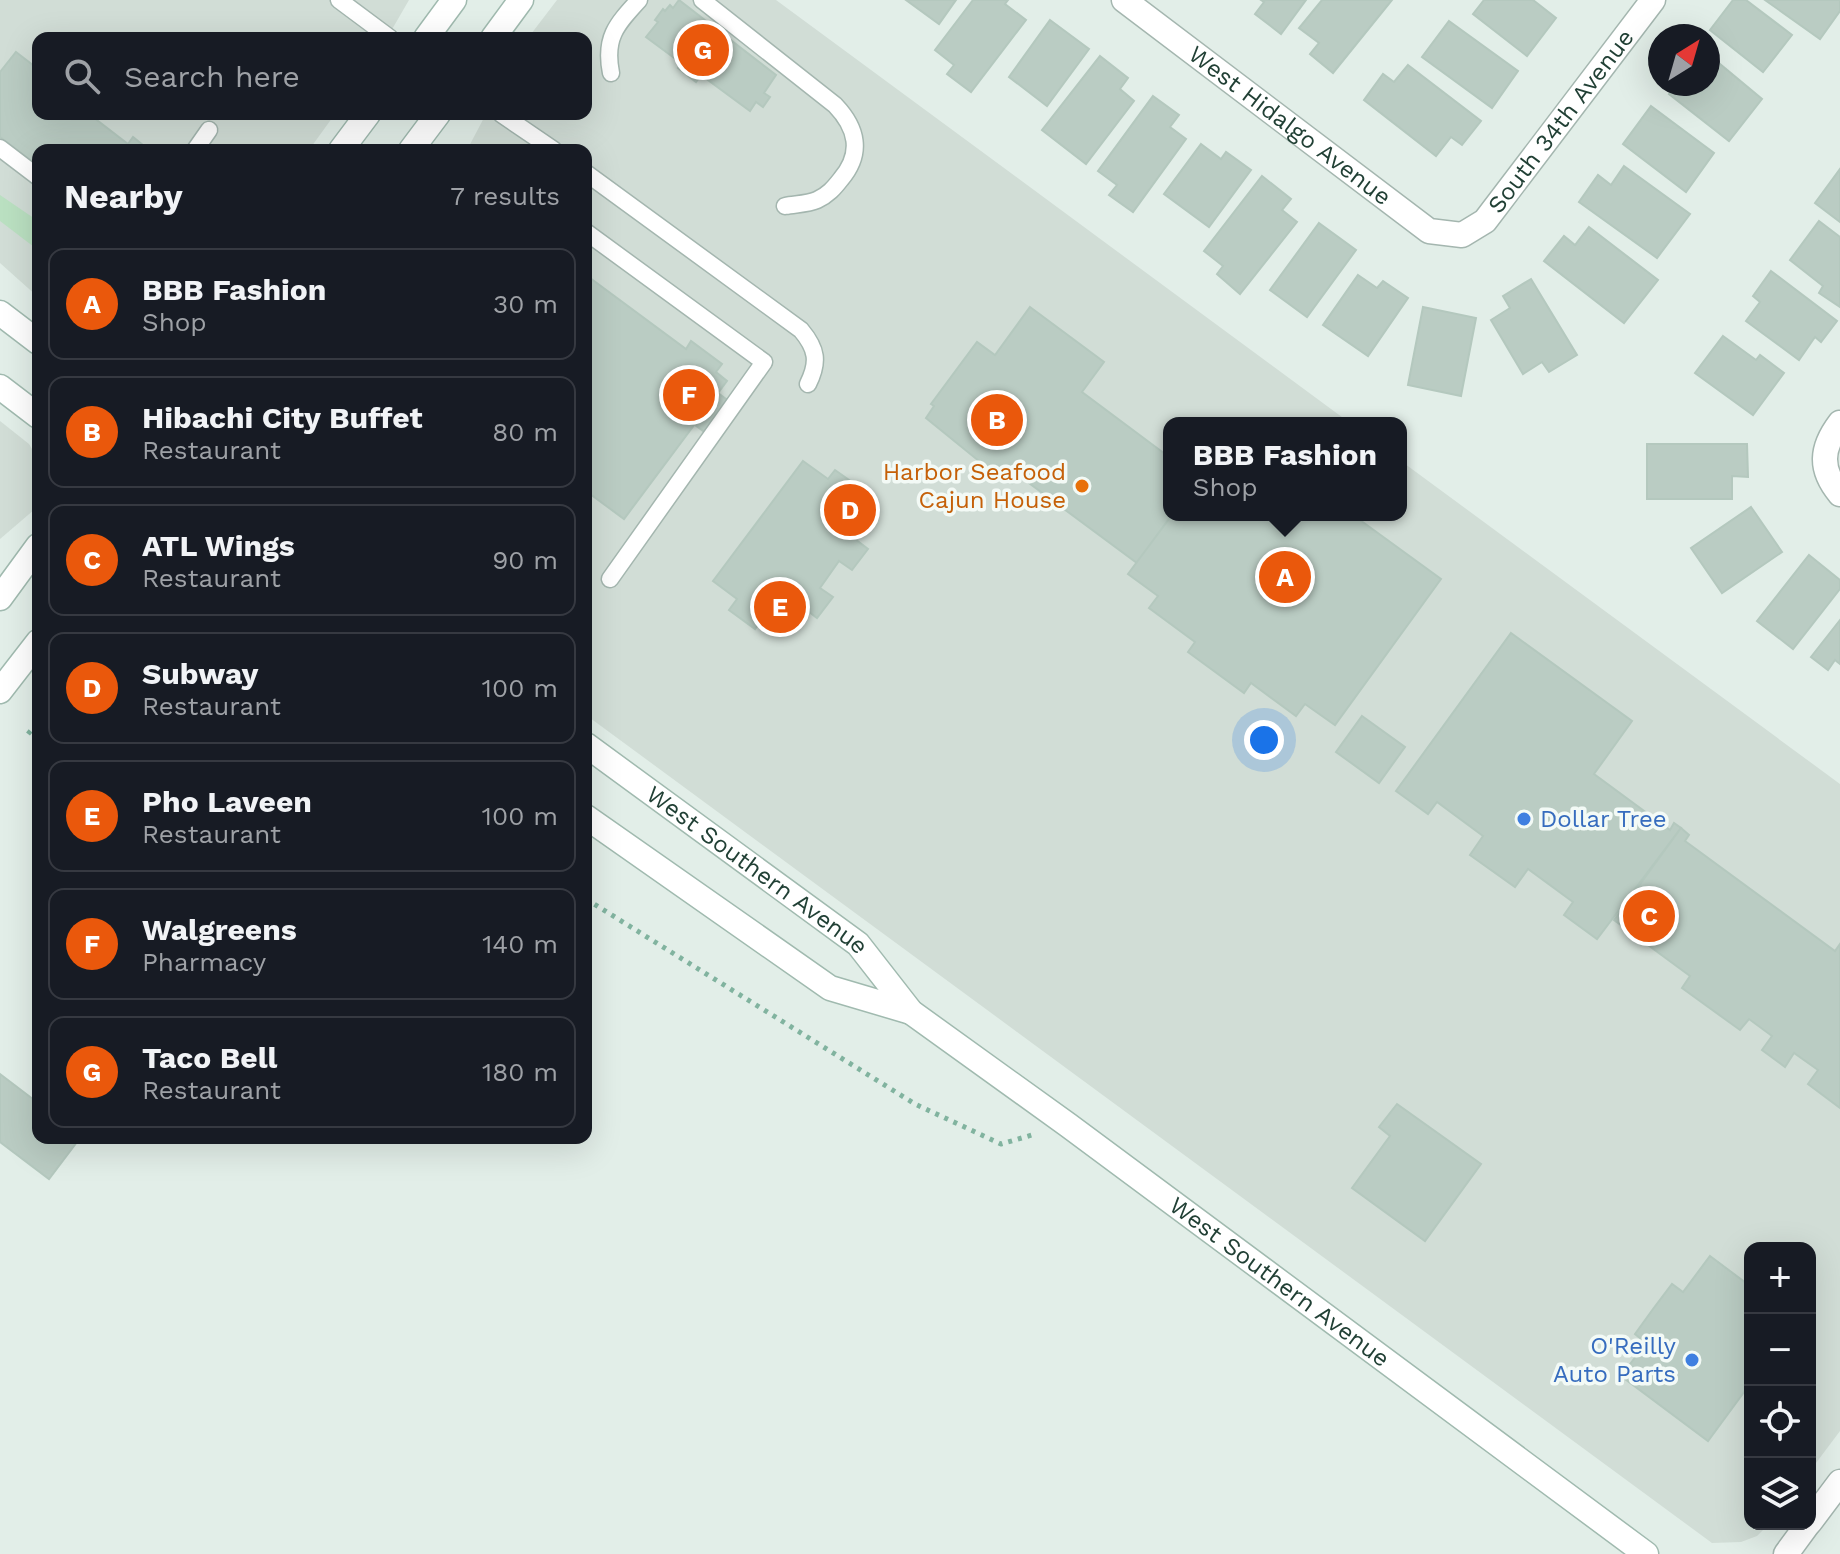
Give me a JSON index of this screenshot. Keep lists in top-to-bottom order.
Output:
{
  "streets": {
    "main road": ["South 34th Avenue", "West Hidalgo Avenue", "West Southern Avenue"]
  },
  "crossings": [
    ["South 34th Avenue", "West Hidalgo Avenue"]
  ],
  "places": ["Harbor Seafood Cajun House", "Dollar Tree", "O'Reilly Auto Parts"],
  "north": "top right",
  "page": {
    "pins": [
      "G",
      "F",
      "B",
      "D",
      "A",
      "E",
      "C"
    ],
    "search": "Search here",
    "heading": ["Nearby", "7 results"],
    "list": [
      {
        "mark": "A",
        "name": "BBB Fashion",
        "note": "Shop",
        "value": "30 m"
      },
      {
        "mark": "B",
        "name": "Hibachi City Buffet",
        "note": "Restaurant",
        "value": "80 m"
      },
      {
        "mark": "C",
        "name": "ATL Wings",
        "note": "Restaurant",
        "value": "90 m"
      },
      {
        "mark": "D",
        "name": "Subway",
        "note": "Restaurant",
        "value": "100 m"
      },
      {
        "mark": "E",
        "name": "Pho Laveen",
        "note": "Restaurant",
        "value": "100 m"
      },
      {
        "mark": "F",
        "name": "Walgreens",
        "note": "Pharmacy",
        "value": "140 m"
      },
      {
        "mark": "G",
        "name": "Taco Bell",
        "note": "Restaurant",
        "value": "180 m"
      }
    ],
    "popup": ["BBB Fashion", "Shop"],
    "map_buttons": ["+", "−"]
  }
}
